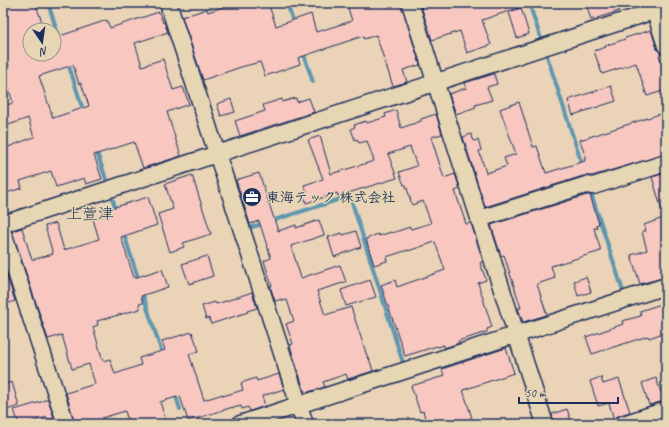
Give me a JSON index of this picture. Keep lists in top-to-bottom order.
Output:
{
  "districts": ["上萱津"],
  "places": {
    "office": ["東海テック 株式会社"]
  },
  "scale_bar": "50 m",
  "north": "bottom"
}
